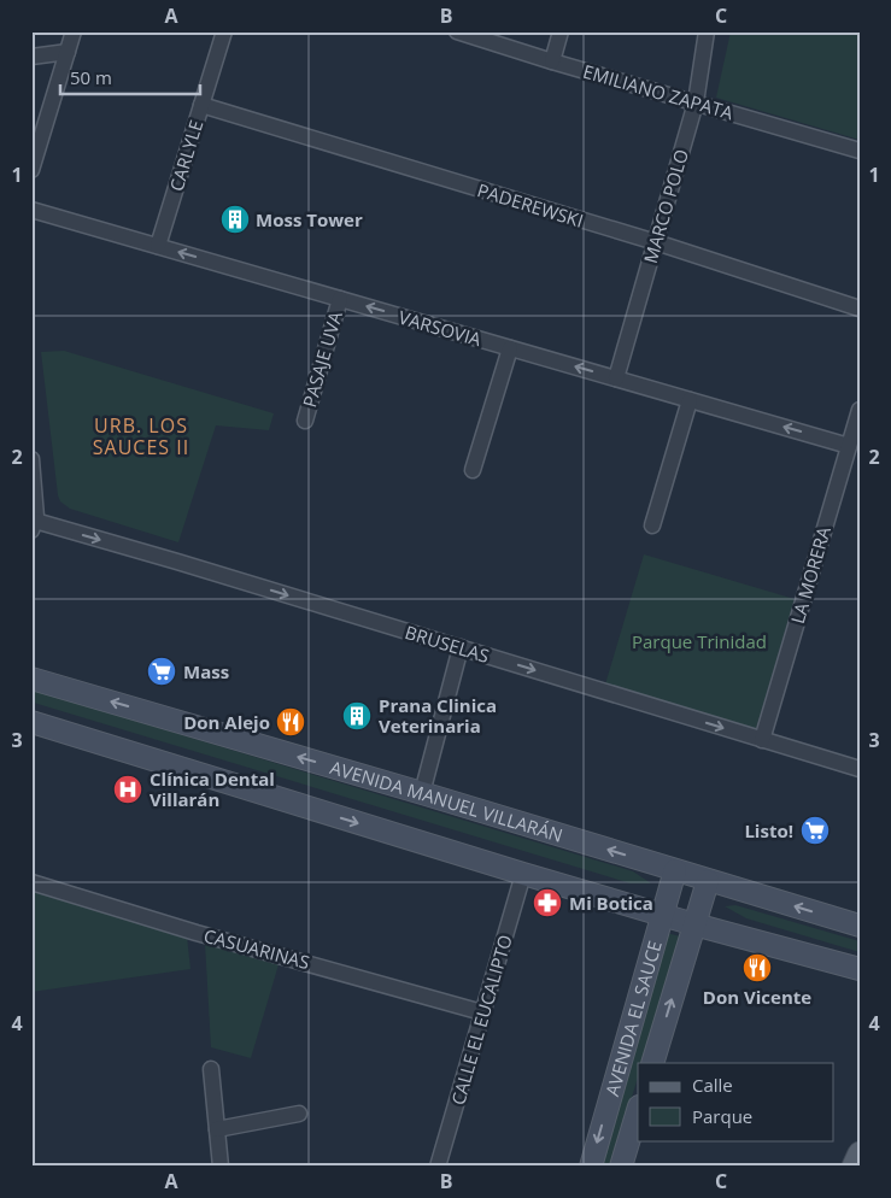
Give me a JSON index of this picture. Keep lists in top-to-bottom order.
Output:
{
  "streets": {
    "main road": ["AVENIDA MANUEL VILLARÁN", "AVENIDA EL SAUCE"],
    "street": [
      "EMILIANO ZAPATA",
      "CARLYLE",
      "PADEREWSKI",
      "MARCO POLO",
      "VARSOVIA",
      "PASAJE UVA",
      "LA MORERA",
      "BRUSELAS",
      "CASUARINAS",
      "CALLE EL EUCALIPTO"
    ]
  },
  "crossings": [
    ["EMILIANO ZAPATA", "MARCO POLO"],
    ["CARLYLE", "PADEREWSKI"],
    ["CARLYLE", "VARSOVIA"],
    ["PADEREWSKI", "MARCO POLO"],
    ["MARCO POLO", "VARSOVIA"],
    ["VARSOVIA", "PASAJE UVA"],
    ["VARSOVIA", "LA MORERA"],
    ["LA MORERA", "BRUSELAS"],
    ["AVENIDA MANUEL VILLARÁN", "AVENIDA EL SAUCE"],
    ["CASUARINAS", "CALLE EL EUCALIPTO"]
  ],
  "one_way": ["VARSOVIA", "BRUSELAS"],
  "districts": ["URB. LOS SAUCES II"],
  "parks": ["Parque Trinidad"],
  "places": {
    "building": ["Moss Tower", "Prana Clinica Veterinaria"],
    "supermarket": ["Mass", "Listo!"],
    "restaurant": ["Don Alejo", "Don Vicente"],
    "hospital": ["Clínica Dental Villarán"],
    "pharmacy": ["Mi Botica"]
  },
  "legend": ["Calle", "Parque"],
  "scale_bar": "50 m",
  "grid": {
    "columns": ["A", "B", "C"],
    "rows": [
      "1",
      "2",
      "3",
      "4"
    ]
  }
}
